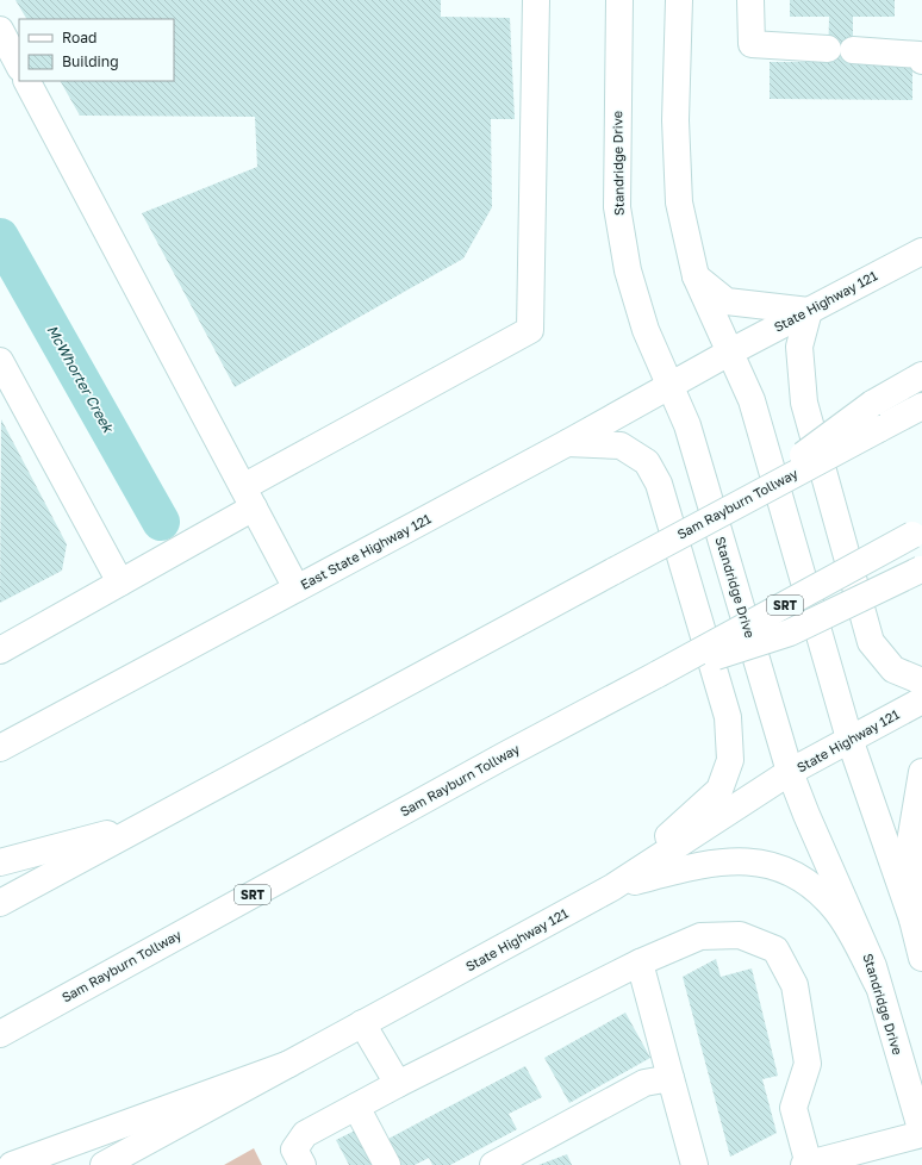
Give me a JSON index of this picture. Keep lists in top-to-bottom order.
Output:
{
  "streets": {
    "main road": [
      "Standridge Drive",
      "State Highway 121",
      "Sam Rayburn Tollway",
      "East State Highway 121",
      "SRT"
    ]
  },
  "crossings": [
    ["Standridge Drive", "State Highway 121"],
    ["Standridge Drive", "East State Highway 121"],
    ["State Highway 121", "East State Highway 121"]
  ],
  "water": ["McWhorter Creek"],
  "legend": ["Road", "Building"]
}
